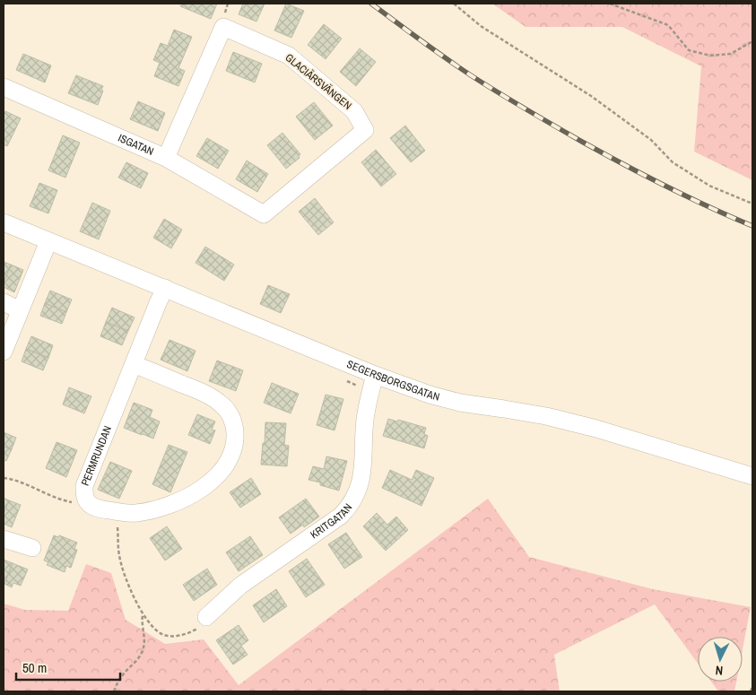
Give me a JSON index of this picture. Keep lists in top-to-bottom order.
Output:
{
  "streets": {
    "street": [
      "GLACIÄRSVÄNGEN",
      "ISGATAN",
      "SEGERSBORGSGATAN",
      "PERMRUNDAN",
      "KRITGATAN"
    ]
  },
  "crossings": [
    ["GLACIÄRSVÄNGEN", "ISGATAN"],
    ["SEGERSBORGSGATAN", "PERMRUNDAN"],
    ["SEGERSBORGSGATAN", "KRITGATAN"]
  ],
  "scale_bar": "50 m",
  "north": "bottom"
}
